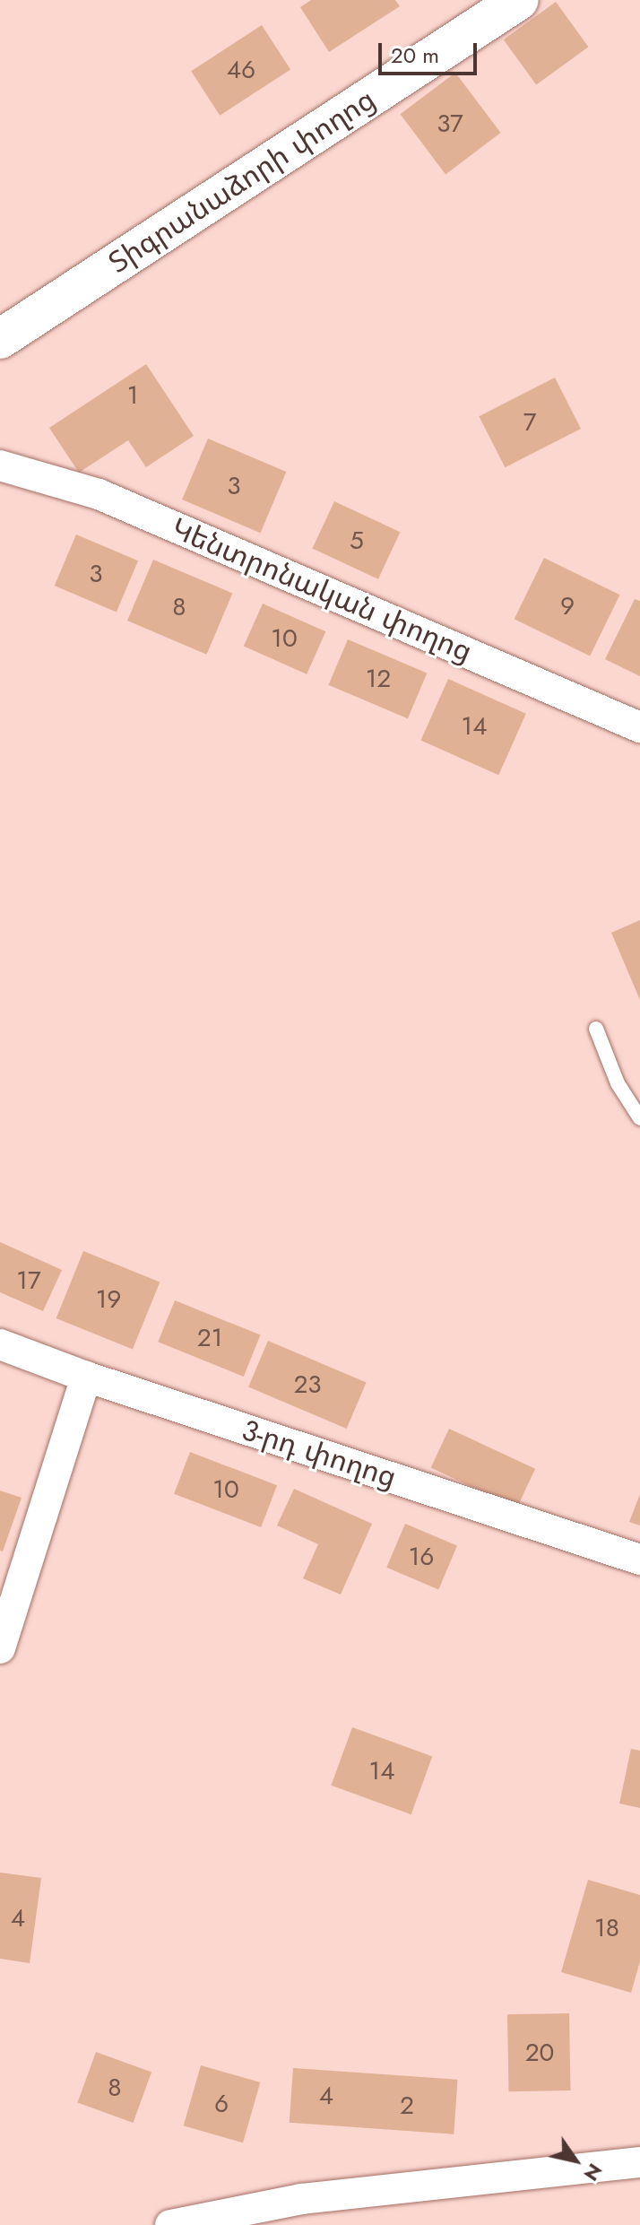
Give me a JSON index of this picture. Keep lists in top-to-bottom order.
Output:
{
  "streets": {
    "main road": ["Տիգրանաձորի փողոց"],
    "street": ["Կենտրոնական փողոց", "3-րդ փողոց"]
  },
  "house_numbers": [
    "46",
    "37",
    "1",
    "7",
    "3",
    "5",
    "3",
    "9",
    "8",
    "10",
    "12",
    "14",
    "17",
    "19",
    "21",
    "23",
    "10",
    "16",
    "14",
    "4",
    "18",
    "20",
    "8",
    "4",
    "6",
    "2"
  ],
  "scale_bar": "20 m",
  "north": "bottom right"
}
